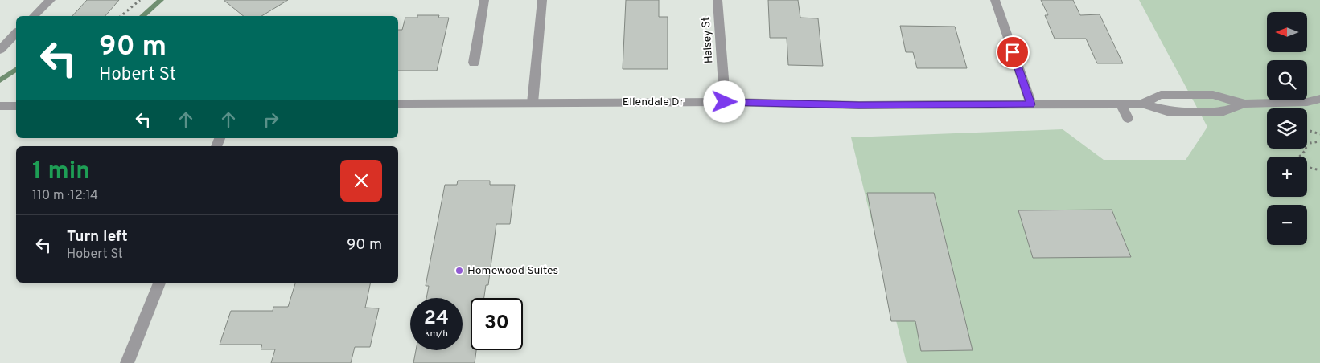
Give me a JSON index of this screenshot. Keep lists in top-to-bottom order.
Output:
{
  "streets": {
    "street": ["Halsey St", "Ellendale Dr"]
  },
  "crossings": [
    ["Halsey St", "Ellendale Dr"]
  ],
  "places": ["Homewood Suites"],
  "north": "left",
  "page": {
    "map_buttons": ["+", "−"],
    "turn": ["90 m", "Hobert St"],
    "heading": ["1 min", "110 m · 12:14"],
    "list": [
      {
        "name": "Turn left",
        "note": "Hobert St",
        "value": "90 m"
      }
    ],
    "speed": "24 km/h",
    "limit": "30"
  }
}
